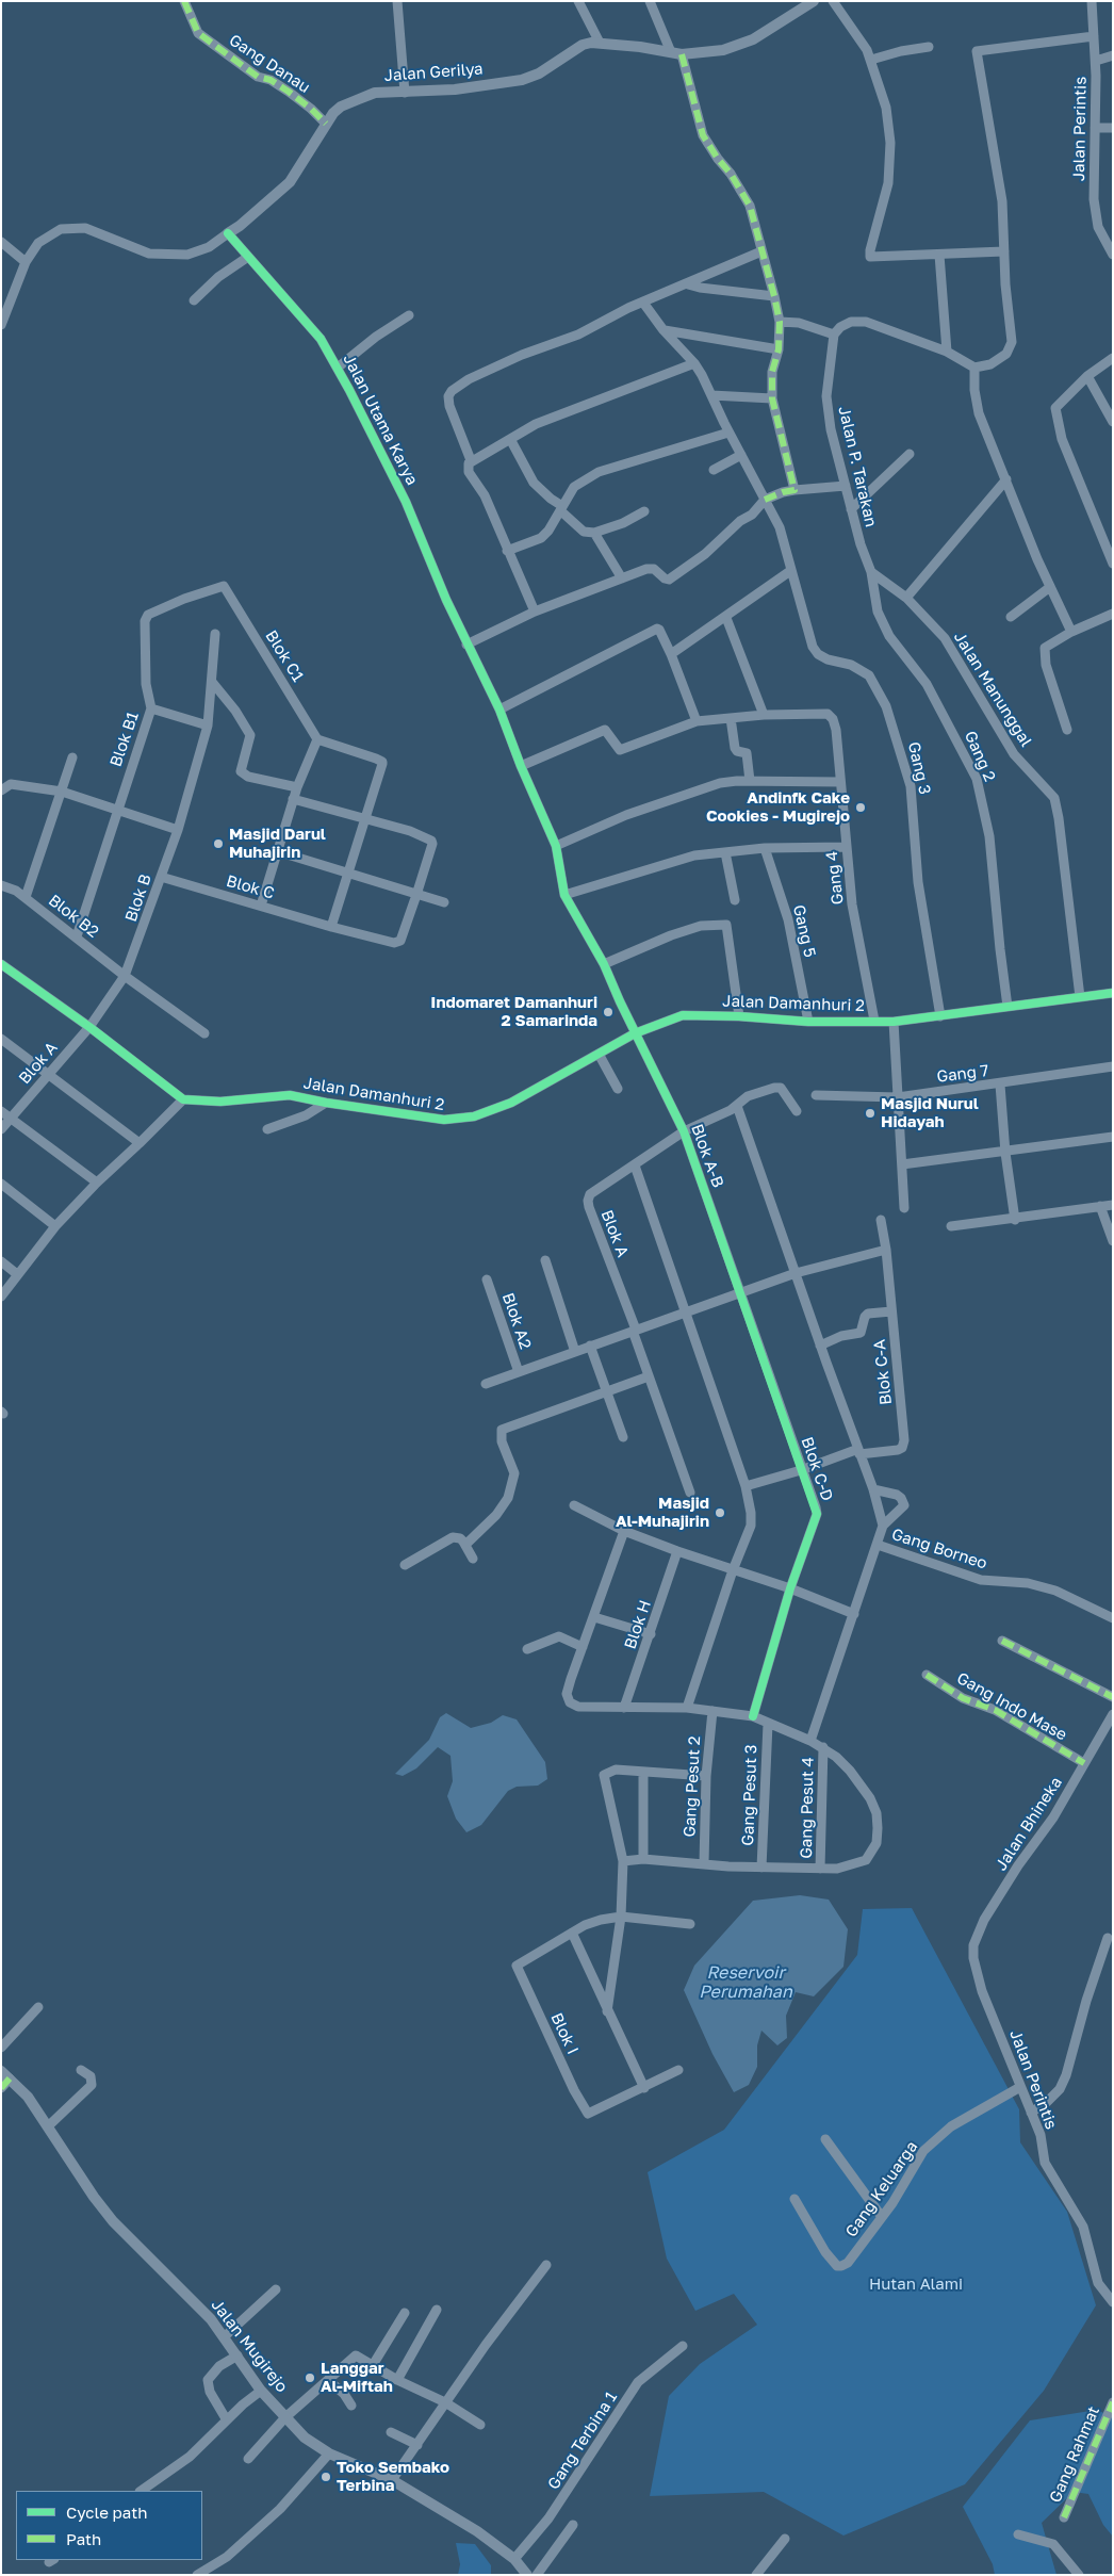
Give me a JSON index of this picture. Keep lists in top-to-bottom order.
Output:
{
  "streets": {
    "street": [
      "Gang Danau",
      "Jalan Gerilya",
      "Jalan Perintis",
      "Jalan Utama Karya",
      "Jalan P. Tarakan",
      "Blok C1",
      "Jalan Manunggal",
      "Blok B1",
      "Gang 2",
      "Gang 3",
      "Gang 4",
      "Blok C",
      "Blok B",
      "Blok B2",
      "Gang 5",
      "Jalan Damanhuri 2",
      "Blok A",
      "Gang 7",
      "Blok A-B",
      "Blok A2",
      "Blok C-A",
      "Blok C-D",
      "Gang Borneo",
      "Blok H",
      "Gang Indo Mase",
      "Gang Pesut 2",
      "Gang Pesut 3",
      "Gang Pesut 4",
      "Jalan Bhineka",
      "Blok I",
      "Gang Keluarga",
      "Jalan Mugirejo",
      "Gang Terbina 1",
      "Gang Rahmat"
    ]
  },
  "crossings": [
    ["Gang Danau", "Jalan Gerilya"],
    ["Jalan Gerilya", "Jalan Utama Karya"],
    ["Jalan Perintis", "Jalan Bhineka"],
    ["Jalan Perintis", "Gang Keluarga"],
    ["Jalan Utama Karya", "Blok A-B"],
    ["Jalan P. Tarakan", "Jalan Manunggal"],
    ["Jalan P. Tarakan", "Gang 2"],
    ["Blok C1", "Blok B1"],
    ["Jalan Manunggal", "Gang 2"],
    ["Jalan Manunggal", "Jalan Damanhuri 2"],
    ["Blok B1", "Blok B2"],
    ["Gang 2", "Jalan Damanhuri 2"],
    ["Gang 3", "Jalan Damanhuri 2"],
    ["Gang 4", "Jalan Damanhuri 2"],
    ["Blok C", "Blok B"],
    ["Blok B", "Blok B2"],
    ["Blok B", "Blok A"],
    ["Gang 5", "Jalan Damanhuri 2"],
    ["Jalan Damanhuri 2", "Blok A-B"],
    ["Blok A", "Blok A-B"],
    ["Blok A-B", "Blok C-D"],
    ["Gang Indo Mase", "Jalan Bhineka"],
    ["Jalan Mugirejo", "Gang Terbina 1"]
  ],
  "water": ["Reservoir Perumahan"],
  "parks": ["Hutan Alami"],
  "places": [
    "Andinfk Cake Cookies - Mugirejo",
    "Masjid Darul Muhajirin",
    "Indomaret Damanhuri 2 Samarinda",
    "Masjid Nurul Hidayah",
    "Masjid Al-Muhajirin",
    "Langgar Al-Miftah",
    "Toko Sembako Terbina"
  ],
  "legend": ["Cycle path", "Path"]
}
